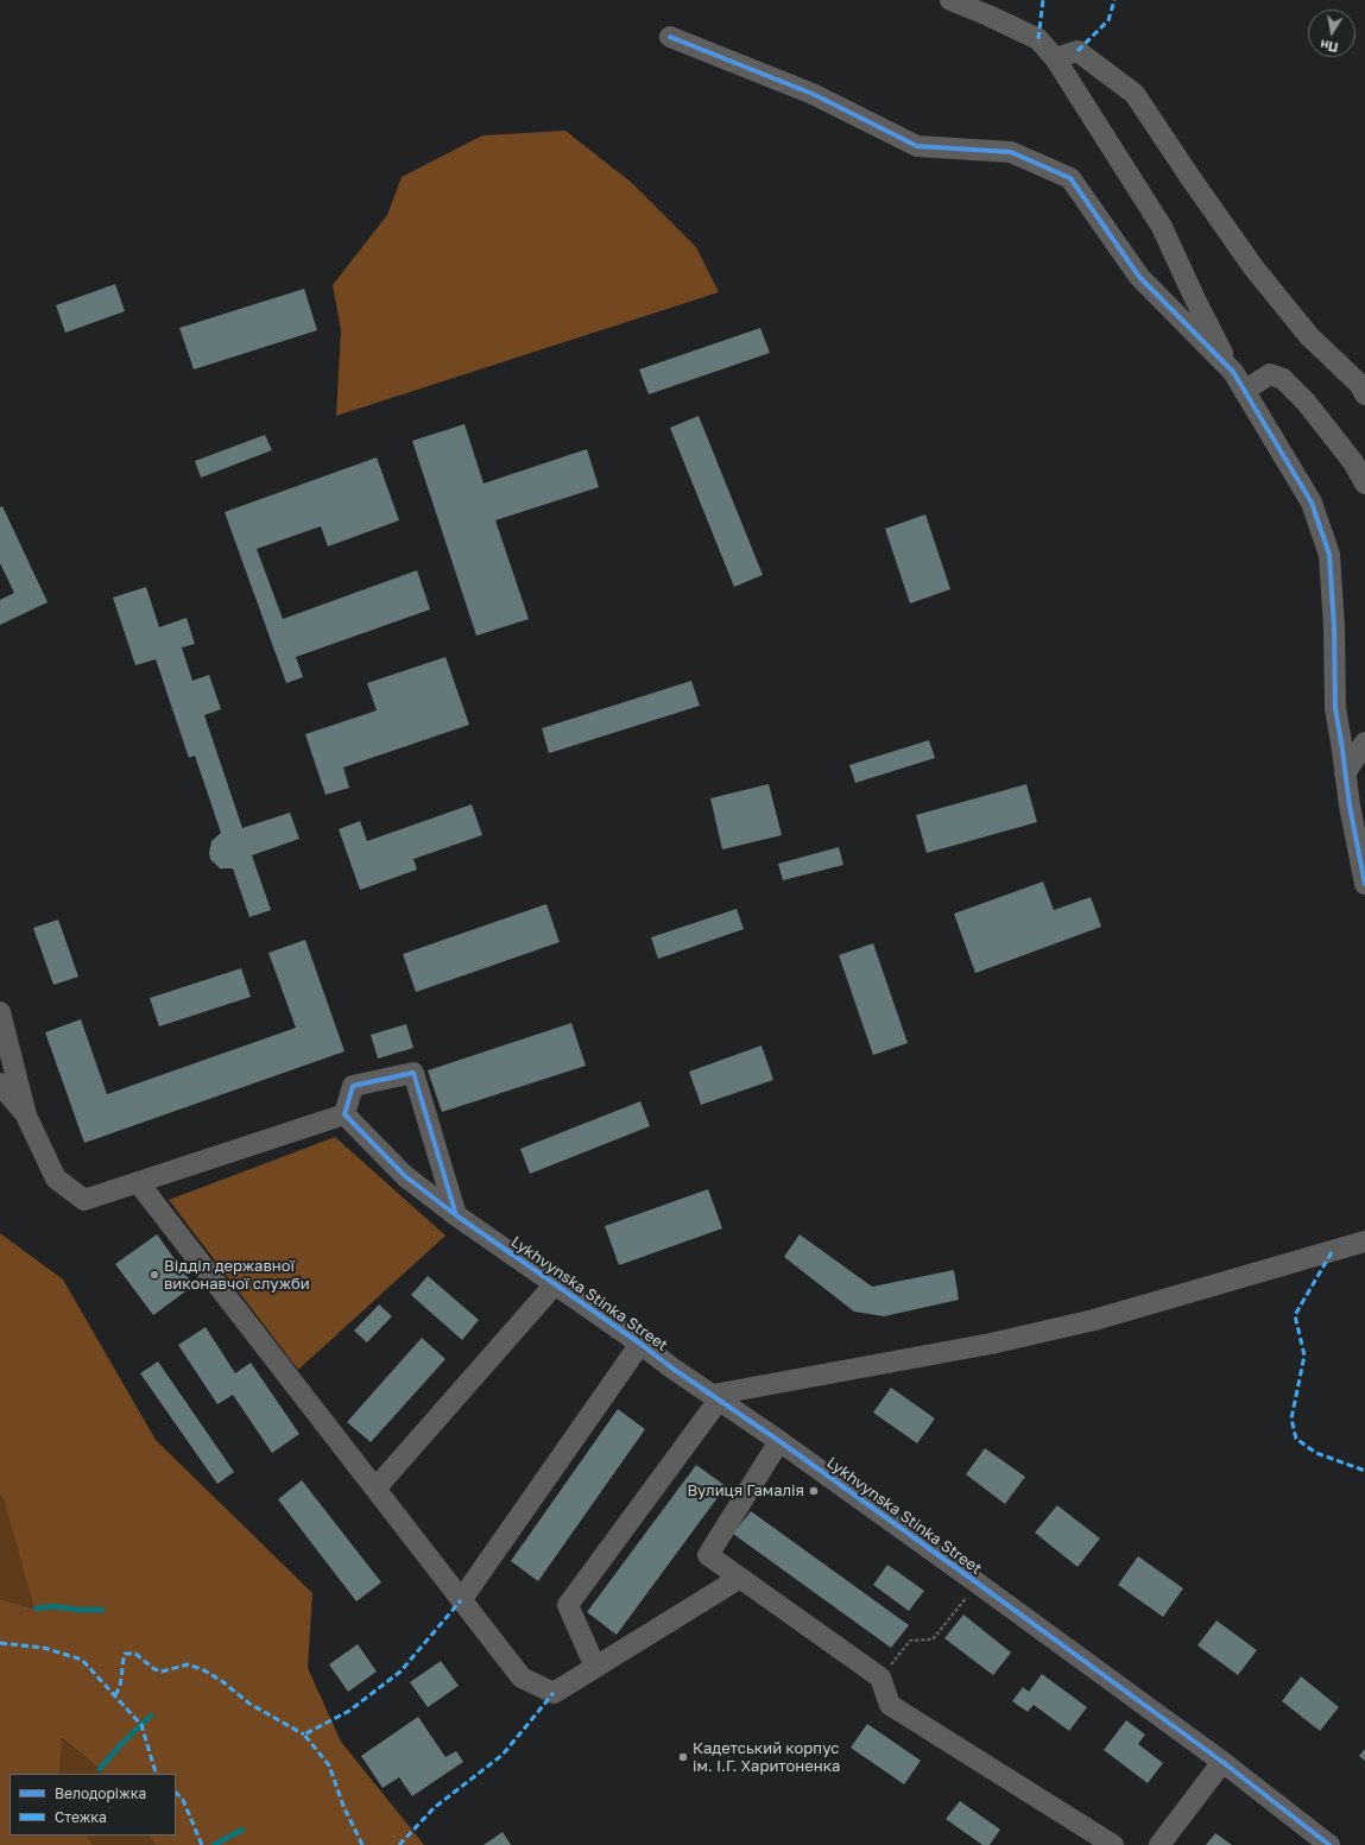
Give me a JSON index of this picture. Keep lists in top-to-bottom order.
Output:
{
  "streets": {
    "street": ["Lykhvynska Stinka Street"]
  },
  "places": ["Відділ державної виконавчої служби", "Вулиця Гамалія", "Кадетський корпус ім. І.Г. Харитоненка"],
  "legend": ["Велодоріжка", "Стежка"],
  "north": "bottom"
}
